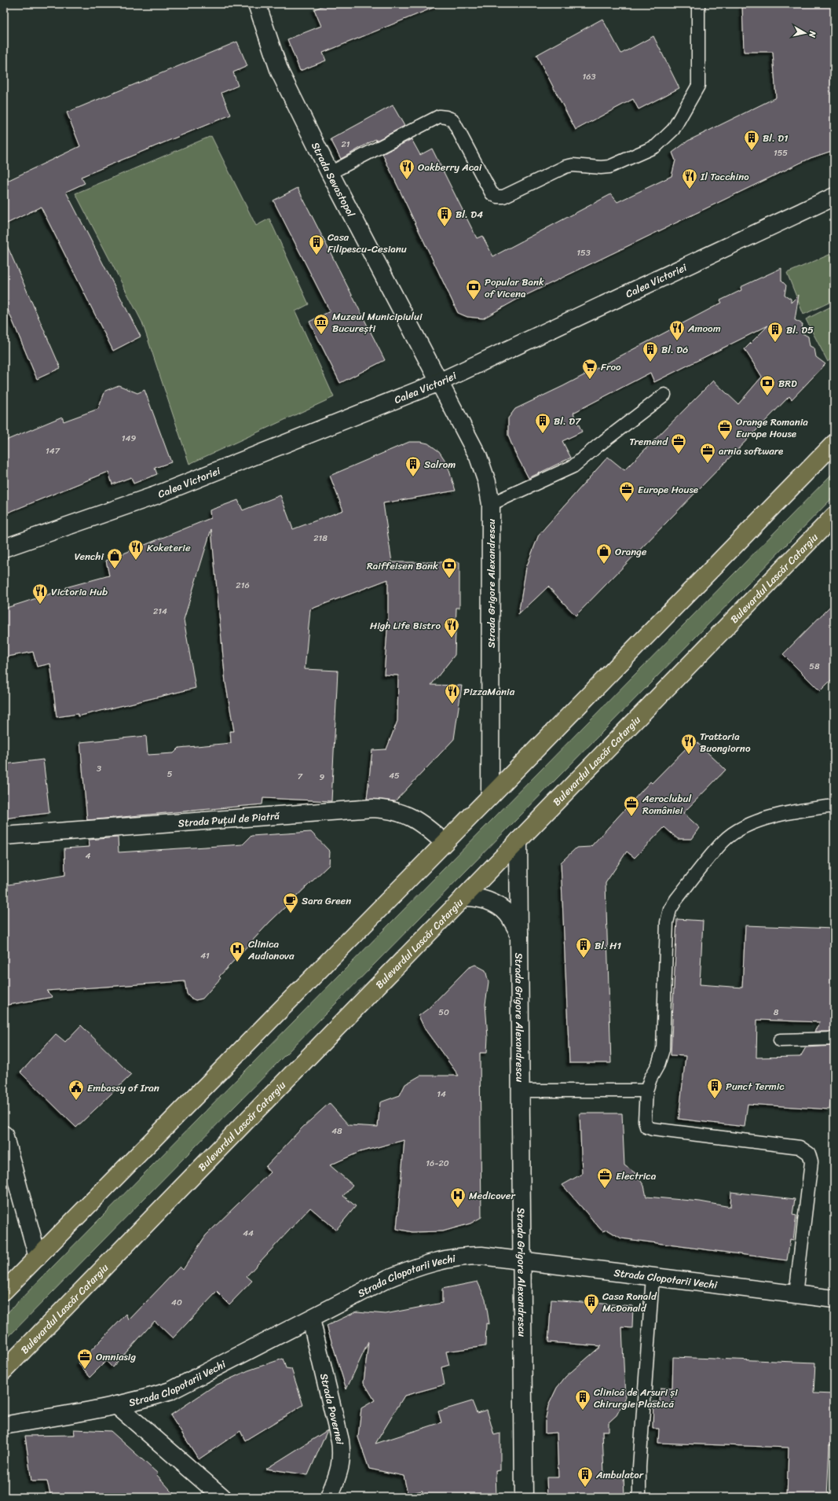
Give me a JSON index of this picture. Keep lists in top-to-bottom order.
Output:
{
  "streets": {
    "main road": ["Bulevardul Lascăr Catargiu"],
    "street": [
      "Strada Sevastopol",
      "Calea Victoriei",
      "Strada Grigore Alexandrescu",
      "Strada Puțul de Piatră",
      "Strada Clopotarii Vechi",
      "Strada Povernei"
    ]
  },
  "crossings": [
    ["Strada Sevastopol", "Calea Victoriei"],
    ["Strada Sevastopol", "Strada Grigore Alexandrescu"],
    ["Calea Victoriei", "Strada Grigore Alexandrescu"],
    ["Bulevardul Lascăr Catargiu", "Strada Grigore Alexandrescu"],
    ["Strada Grigore Alexandrescu", "Strada Clopotarii Vechi"],
    ["Strada Clopotarii Vechi", "Strada Povernei"]
  ],
  "places": {
    "building": [
      "Bl. D1",
      "Bl. D4",
      "Casa Filipescu-Cesianu",
      "Bl. D5",
      "Bl. D6",
      "Bl. D7",
      "Salrom",
      "Bl. H1",
      "Punct Termic",
      "Casa Ronald McDonald",
      "Clinică de Arsuri și Chirurgie Plastică",
      "Ambulator"
    ],
    "restaurant": [
      "Oakberry Acai",
      "Il Tacchino",
      "Amoom",
      "Koketerie",
      "Victoria Hub",
      "High Life Bistro",
      "PizzaMania",
      "Trattoria Buongiorno"
    ],
    "bank": ["Popular Bank of Vicena", "BRD", "Raiffeisen Bank"],
    "museum": ["Muzeul Municipiului București"],
    "supermarket": ["Froo"],
    "office": [
      "Orange Romania Europe House",
      "Tremend",
      "arnia software",
      "Europe House",
      "Aeroclubul României",
      "Electrica",
      "Omniasig"
    ],
    "shop": ["Orange", "Venchi"],
    "cafe": ["Sara Green"],
    "hospital": ["Clinica Audionova", "Medicover"],
    "public building": ["Embassy of Iran"]
  },
  "house_numbers": [
    "163",
    "21",
    "155",
    "153",
    "149",
    "147",
    "218",
    "216",
    "214",
    "58",
    "3",
    "5",
    "45",
    "7",
    "9",
    "4",
    "41",
    "50",
    "8",
    "14",
    "48",
    "16-20",
    "44",
    "40"
  ],
  "north": "right"
}
